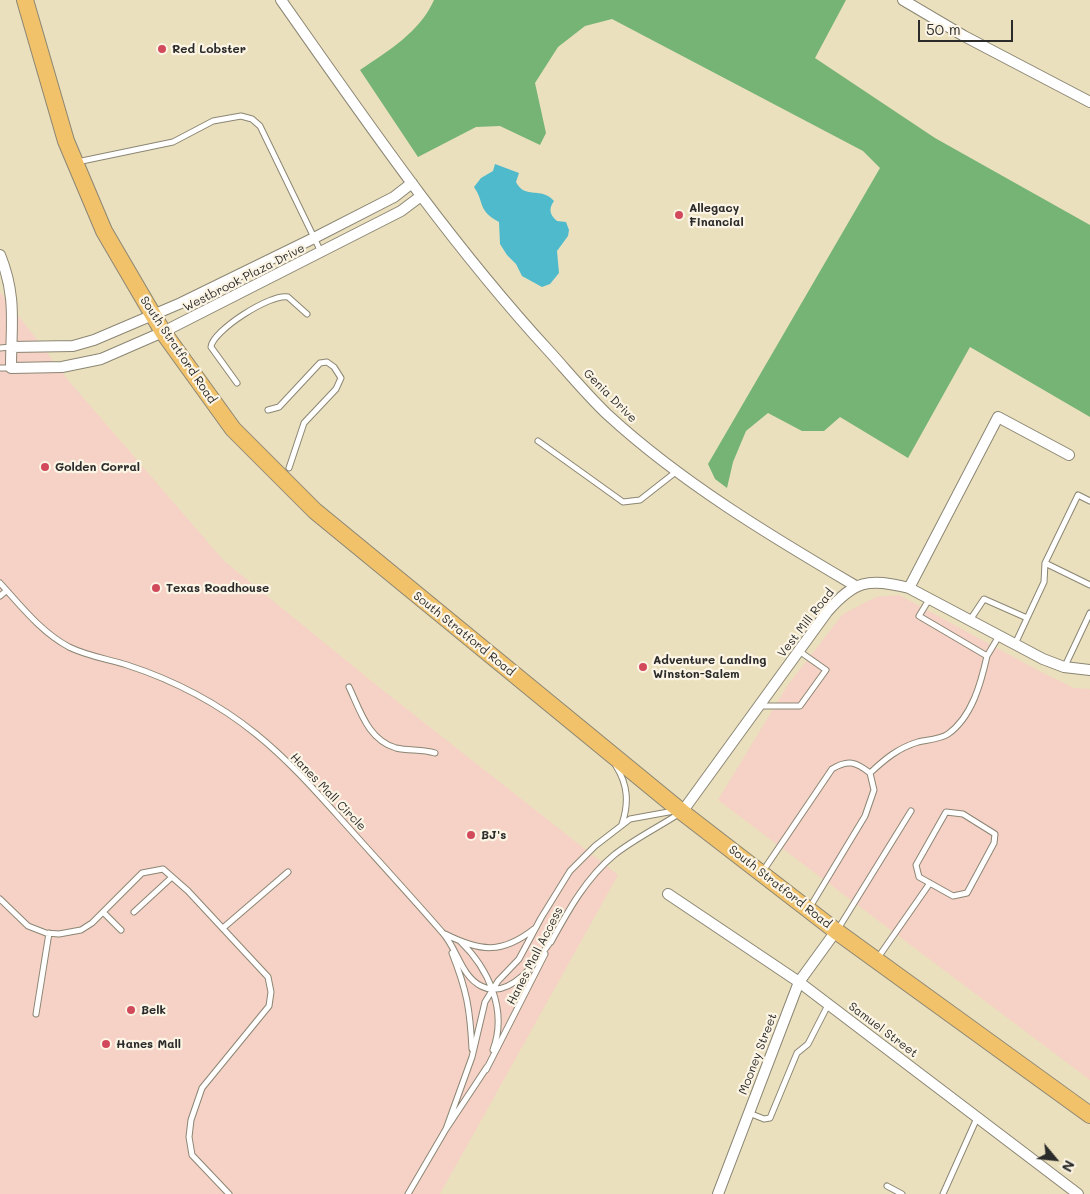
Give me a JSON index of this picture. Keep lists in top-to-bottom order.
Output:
{
  "streets": {
    "main road": ["South Stratford Road"],
    "street": [
      "Westbrook Plaza Drive",
      "Genia Drive",
      "Vest Mill Road",
      "Samuel Street",
      "Mooney Street"
    ],
    "lane": ["Hanes Mall Circle", "Hanes Mall Access"]
  },
  "crossings": [
    ["Westbrook Plaza Drive", "South Stratford Road"],
    ["Westbrook Plaza Drive", "Genia Drive"],
    ["South Stratford Road", "Vest Mill Road"],
    ["South Stratford Road", "Hanes Mall Access"],
    ["South Stratford Road", "Mooney Street"],
    ["Genia Drive", "Vest Mill Road"],
    ["Vest Mill Road", "Hanes Mall Access"],
    ["Hanes Mall Circle", "Hanes Mall Access"],
    ["Samuel Street", "Mooney Street"]
  ],
  "places": [
    "Red Lobster",
    "Allegacy Financial",
    "Golden Corral",
    "Texas Roadhouse",
    "Adventure Landing Winston-Salem",
    "BJ's",
    "Belk",
    "Hanes Mall"
  ],
  "scale_bar": "50 m",
  "north": "bottom right"
}
